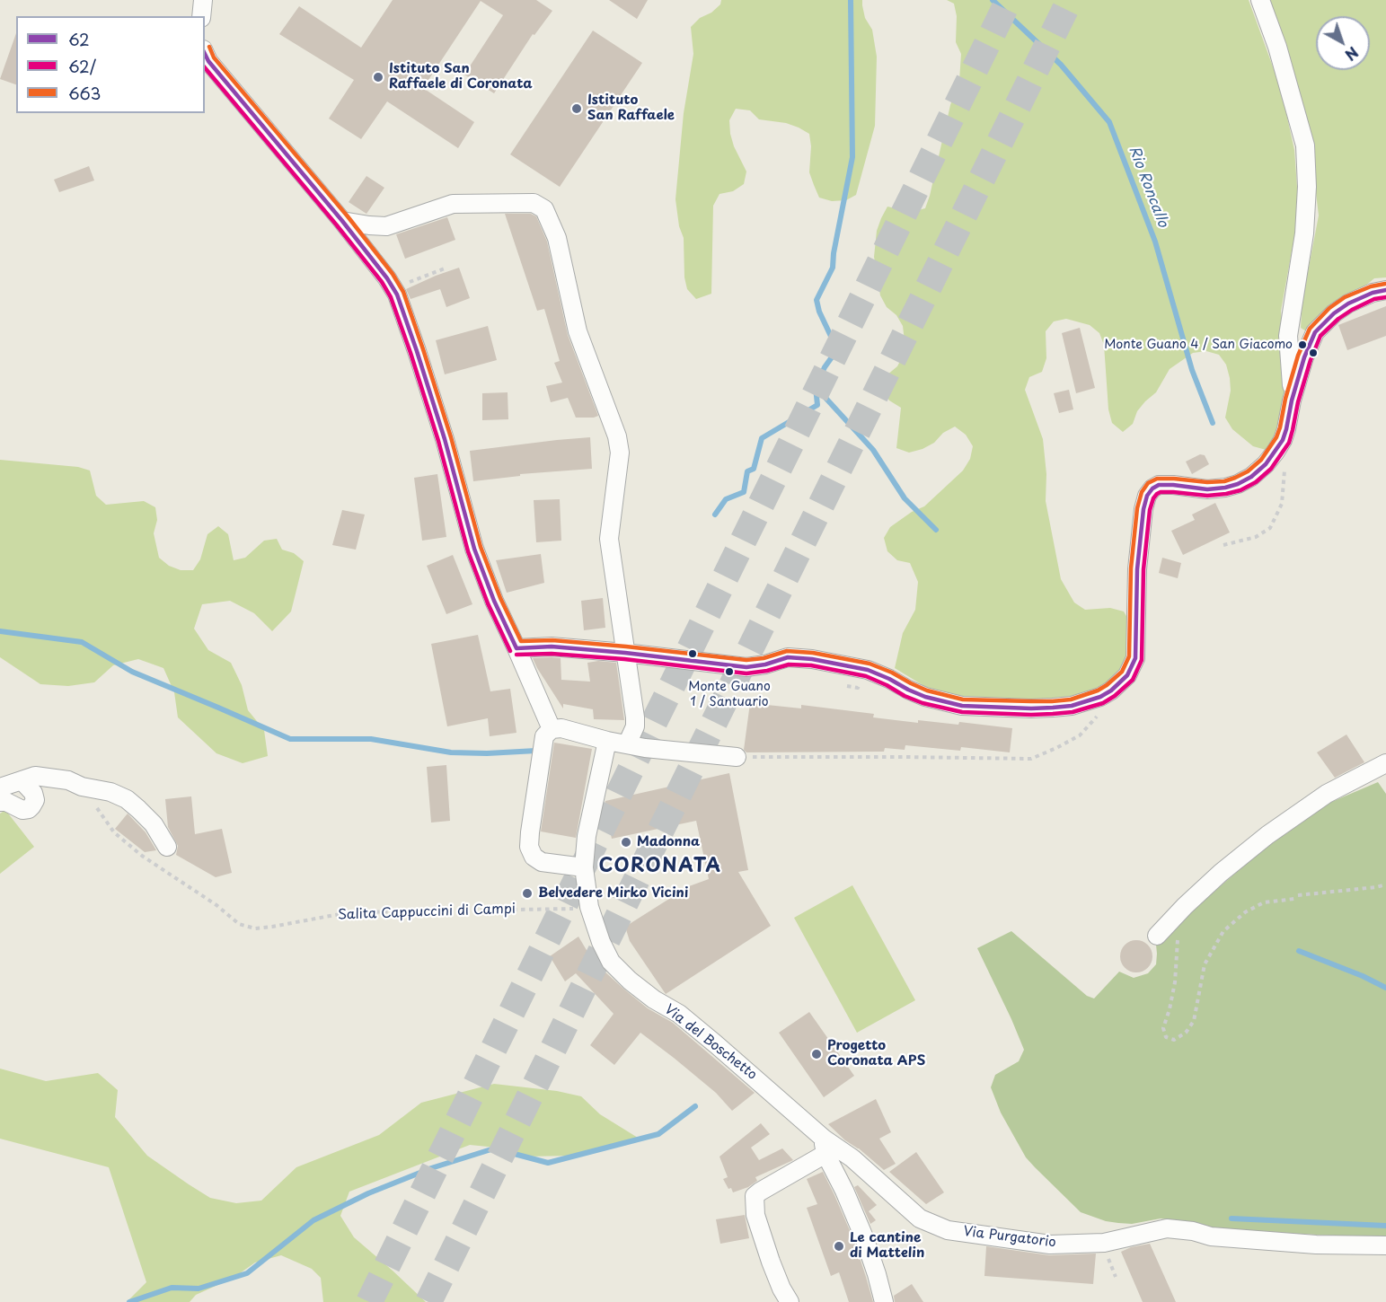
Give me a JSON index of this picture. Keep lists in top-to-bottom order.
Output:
{
  "streets": {
    "street": ["Via del Boschetto", "Via Purgatorio"],
    "path": ["Salita Cappuccini di Campi"]
  },
  "crossings": [
    ["Salita Cappuccini di Campi", "Via del Boschetto"],
    ["Via del Boschetto", "Via Purgatorio"]
  ],
  "districts": ["CORONATA"],
  "water": ["Rio Roncallo"],
  "places": [
    "Istituto San Raffaele di Coronata",
    "Istituto San Raffaele",
    "Monte Guano 4 / San Giacomo",
    "Monte Guano 1 / Santuario",
    "Madonna",
    "Belvedere Mirko Vicini",
    "Progetto Coronata APS",
    "Le cantine di Mattelin"
  ],
  "lines": ["transit line 663", "transit line 62", "transit line 62/"],
  "legend": ["62", "62/", "663"],
  "north": "bottom right"
}
